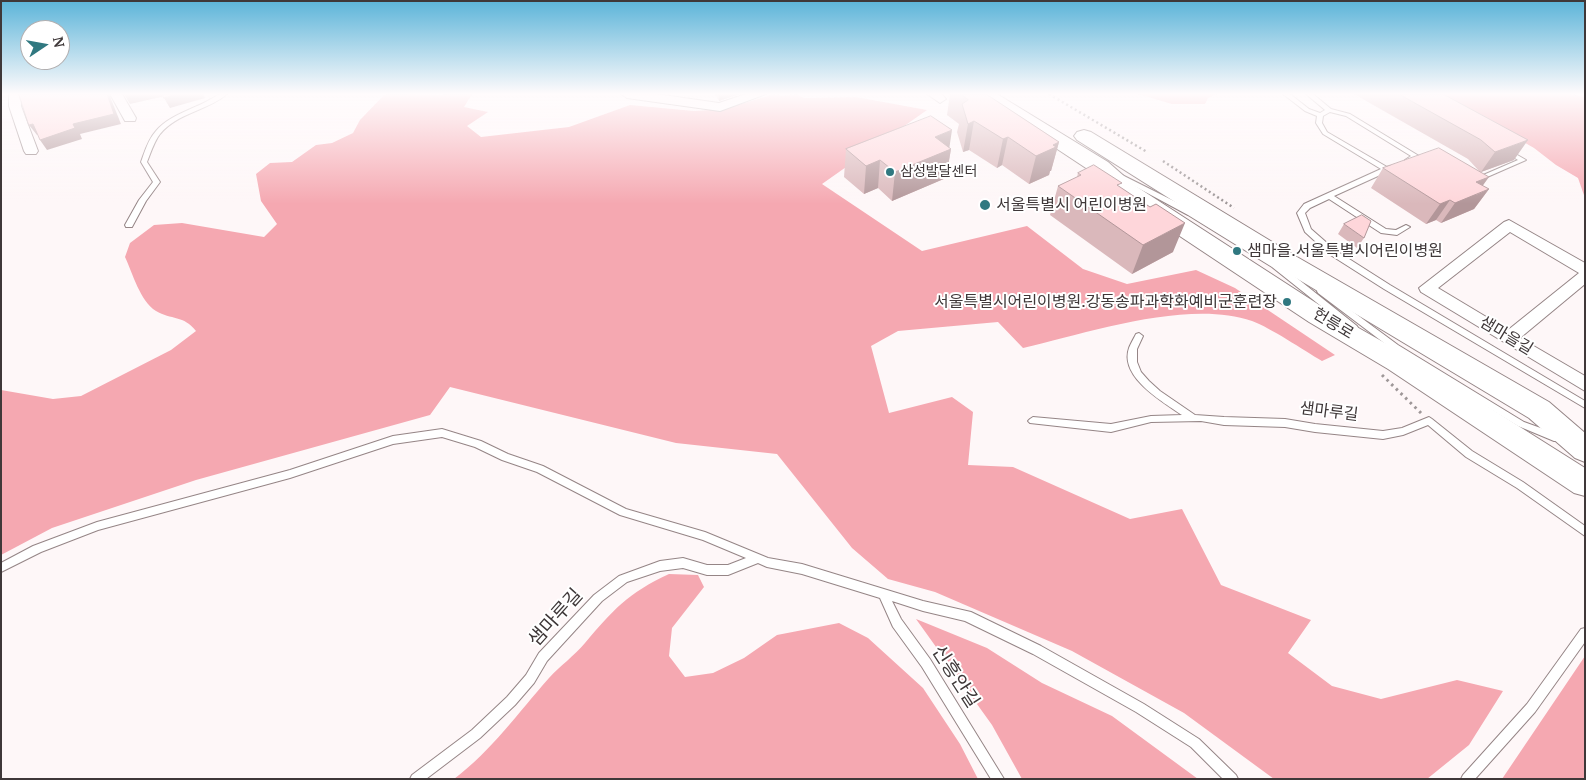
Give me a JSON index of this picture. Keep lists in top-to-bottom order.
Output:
{
  "streets": {
    "main road": ["헌릉로"],
    "street": ["샘마을길"],
    "lane": ["샘마루길", "신흥안길"]
  },
  "places": [
    "삼성발달센터",
    "서울특별시 어린이병원",
    "샘마을.서울특별시어린이병원",
    "서울특별시어린이병원.강동송파과학화예비군훈련장"
  ],
  "north": "right"
}
